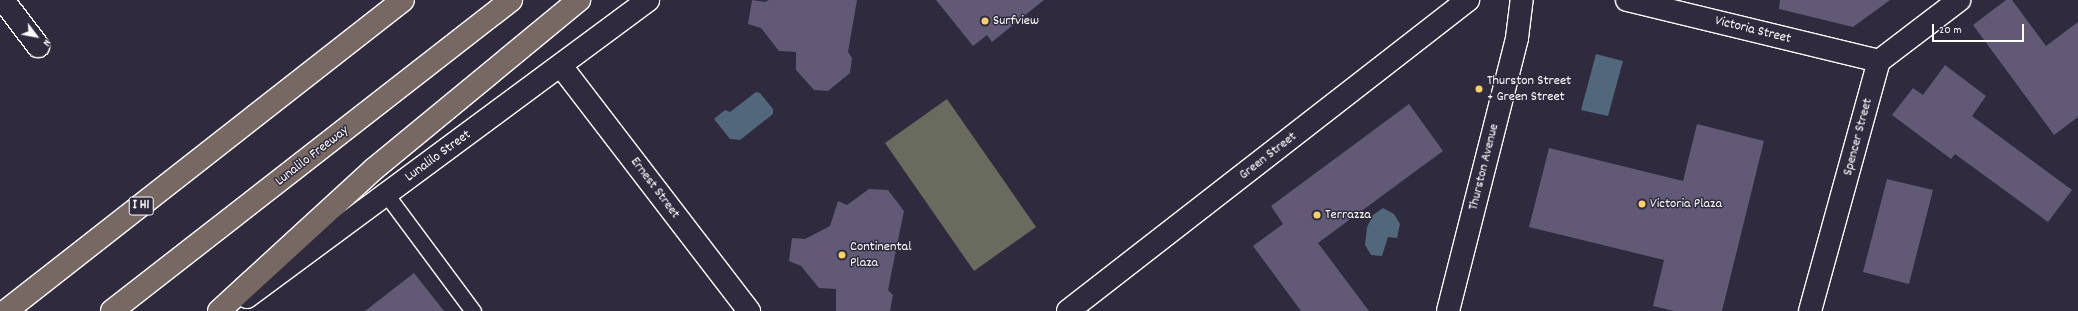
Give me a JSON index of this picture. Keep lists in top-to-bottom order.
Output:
{
  "streets": {
    "highway": ["Lunalilo Freeway", "I H1"],
    "street": [
      "Victoria Street",
      "Spencer Street",
      "Lunalilo Street",
      "Green Street",
      "Thurston Avenue",
      "Ernest Street"
    ]
  },
  "crossings": [
    ["Victoria Street", "Spencer Street"],
    ["Lunalilo Street", "Ernest Street"]
  ],
  "places": [
    "Surfview",
    "Thurston Street + Green Street",
    "Victoria Plaza",
    "Terrazza",
    "Continental Plaza"
  ],
  "scale_bar": "20 m",
  "north": "bottom right"
}
